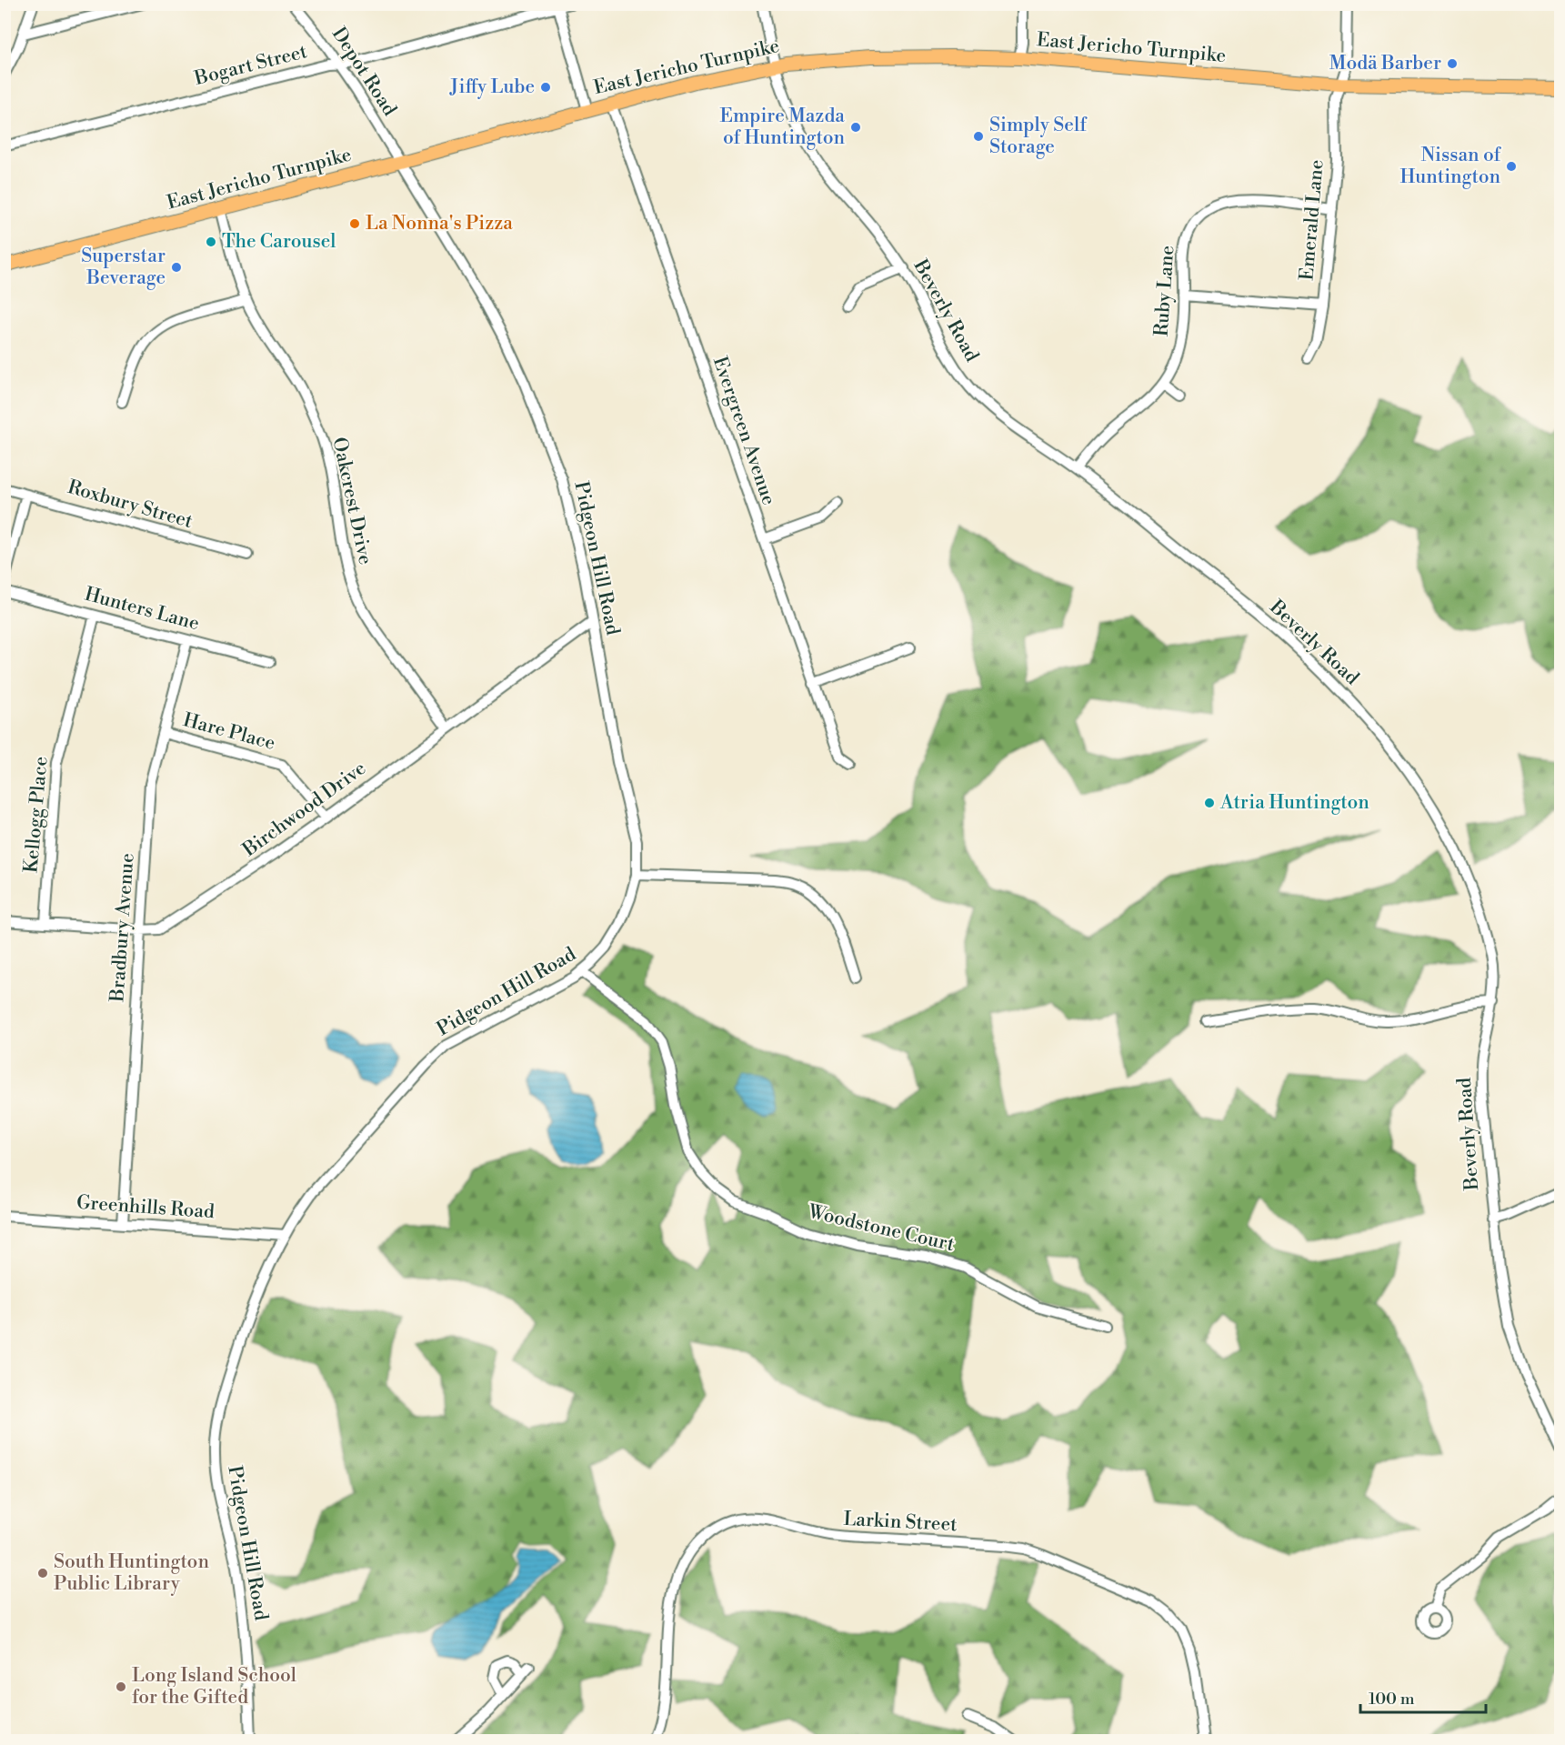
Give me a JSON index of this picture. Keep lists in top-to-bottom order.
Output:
{
  "streets": {
    "main road": ["East Jericho Turnpike"],
    "street": [
      "Bogart Street",
      "Depot Road",
      "Emerald Lane",
      "Ruby Lane",
      "Beverly Road",
      "Evergreen Avenue",
      "Oakcrest Drive",
      "Roxbury Street",
      "Pidgeon Hill Road",
      "Hunters Lane",
      "Hare Place",
      "Birchwood Drive",
      "Kellogg Place",
      "Bradbury Avenue",
      "Greenhills Road",
      "Woodstone Court",
      "Larkin Street"
    ]
  },
  "crossings": [
    ["East Jericho Turnpike", "Depot Road"],
    ["East Jericho Turnpike", "Emerald Lane"],
    ["East Jericho Turnpike", "Beverly Road"],
    ["East Jericho Turnpike", "Evergreen Avenue"],
    ["East Jericho Turnpike", "Oakcrest Drive"],
    ["East Jericho Turnpike", "Pidgeon Hill Road"],
    ["Bogart Street", "Depot Road"],
    ["Depot Road", "Pidgeon Hill Road"],
    ["Emerald Lane", "Ruby Lane"],
    ["Ruby Lane", "Beverly Road"],
    ["Oakcrest Drive", "Birchwood Drive"],
    ["Pidgeon Hill Road", "Birchwood Drive"],
    ["Pidgeon Hill Road", "Greenhills Road"],
    ["Pidgeon Hill Road", "Woodstone Court"],
    ["Hunters Lane", "Kellogg Place"],
    ["Hunters Lane", "Bradbury Avenue"],
    ["Hare Place", "Birchwood Drive"],
    ["Hare Place", "Bradbury Avenue"],
    ["Birchwood Drive", "Kellogg Place"],
    ["Birchwood Drive", "Bradbury Avenue"],
    ["Bradbury Avenue", "Greenhills Road"]
  ],
  "places": [
    "Modä Barber",
    "Jiffy Lube",
    "Empire Mazda of Huntington",
    "Simply Self Storage",
    "Nissan of Huntington",
    "La Nonna's Pizza",
    "The Carousel",
    "Superstar Beverage",
    "Atria Huntington",
    "South Huntington Public Library",
    "Long Island School for the Gifted"
  ],
  "scale_bar": "100 m"
}
